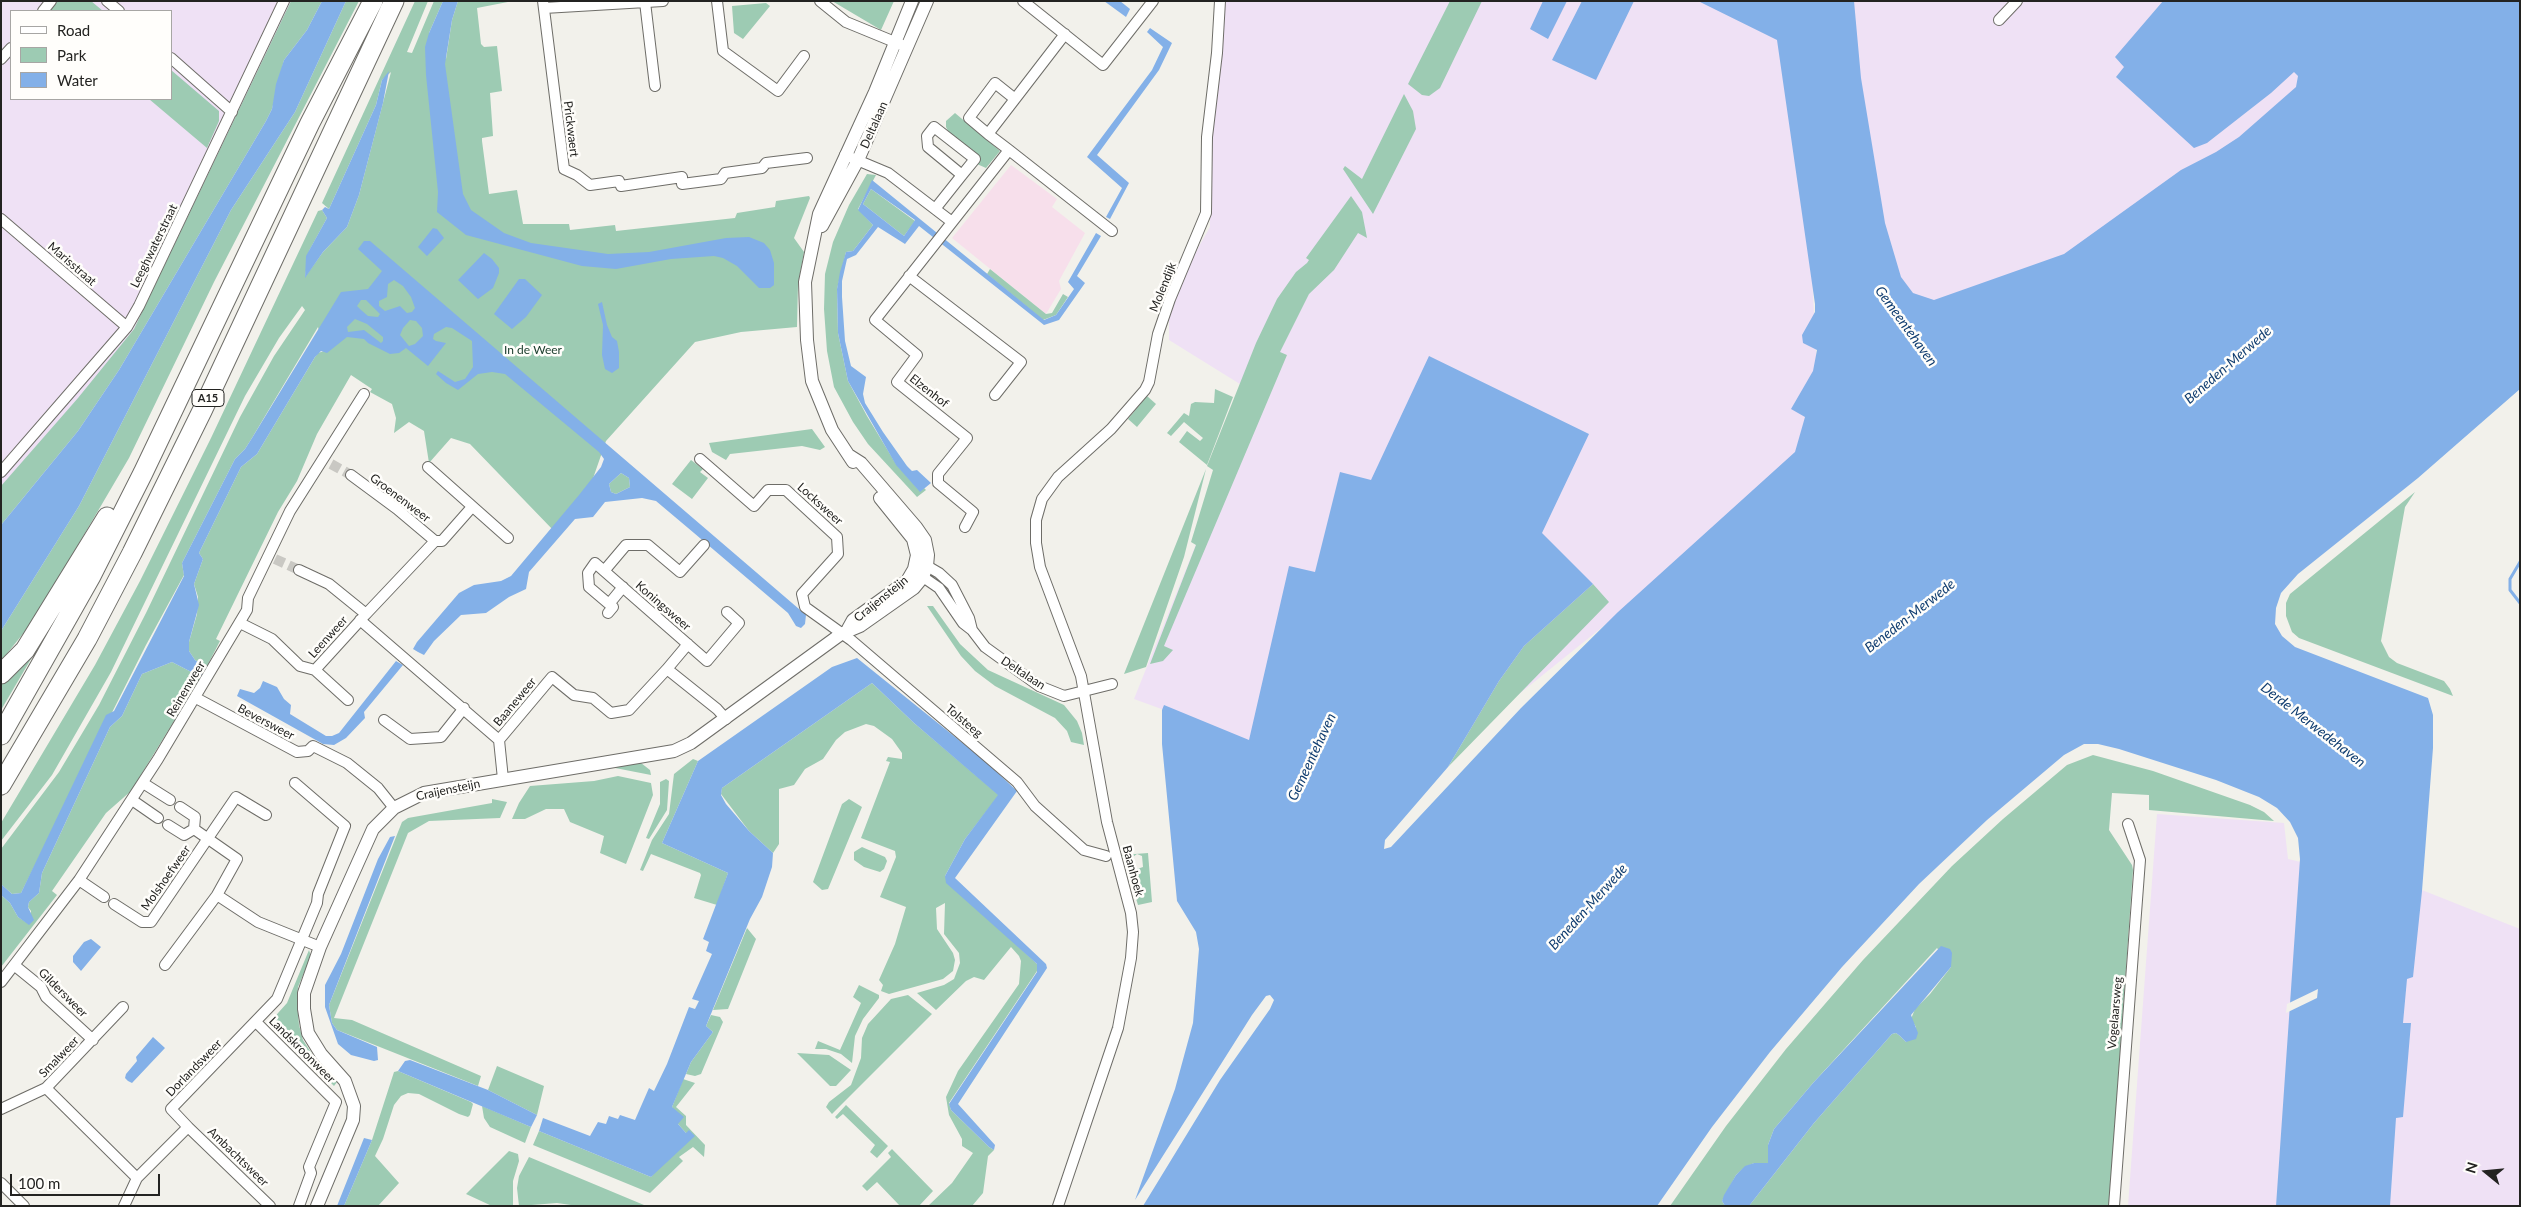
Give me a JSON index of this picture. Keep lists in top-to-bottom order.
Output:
{
  "streets": {
    "highway": ["A15"],
    "street": [
      "Deltalaan",
      "Prickwaert",
      "Leeghwaterstraat",
      "Marisstraat",
      "Molendijk",
      "Elzenhof",
      "Groenenweer",
      "Locksweer",
      "Craijensteijn",
      "Koningsweer",
      "Leenweer",
      "Reinenweer",
      "Baaneweer",
      "Tolsteeg",
      "Beversweer",
      "Baanhoek",
      "Molshoefweer",
      "Gildersweer",
      "Vogelaarsweg",
      "Landskroonweer",
      "Smalweer",
      "Dorlandsweer",
      "Ambachtsweer"
    ]
  },
  "crossings": [
    ["Deltalaan", "Craijensteijn"],
    ["Deltalaan", "Baanhoek"],
    ["Leeghwaterstraat", "Marisstraat"],
    ["Molendijk", "Baanhoek"],
    ["Groenenweer", "Leenweer"],
    ["Groenenweer", "Baaneweer"],
    ["Locksweer", "Tolsteeg"],
    ["Craijensteijn", "Baaneweer"],
    ["Craijensteijn", "Tolsteeg"],
    ["Craijensteijn", "Beversweer"],
    ["Koningsweer", "Baaneweer"],
    ["Leenweer", "Reinenweer"],
    ["Leenweer", "Baaneweer"],
    ["Reinenweer", "Beversweer"],
    ["Reinenweer", "Gildersweer"],
    ["Gildersweer", "Smalweer"],
    ["Landskroonweer", "Dorlandsweer"],
    ["Dorlandsweer", "Ambachtsweer"]
  ],
  "water": ["Gemeentehaven", "Beneden-Merwede", "Derde Merwedehaven"],
  "parks": ["In de Weer"],
  "legend": ["Road", "Park", "Water"],
  "scale_bar": "100 m",
  "north": "left"
}
